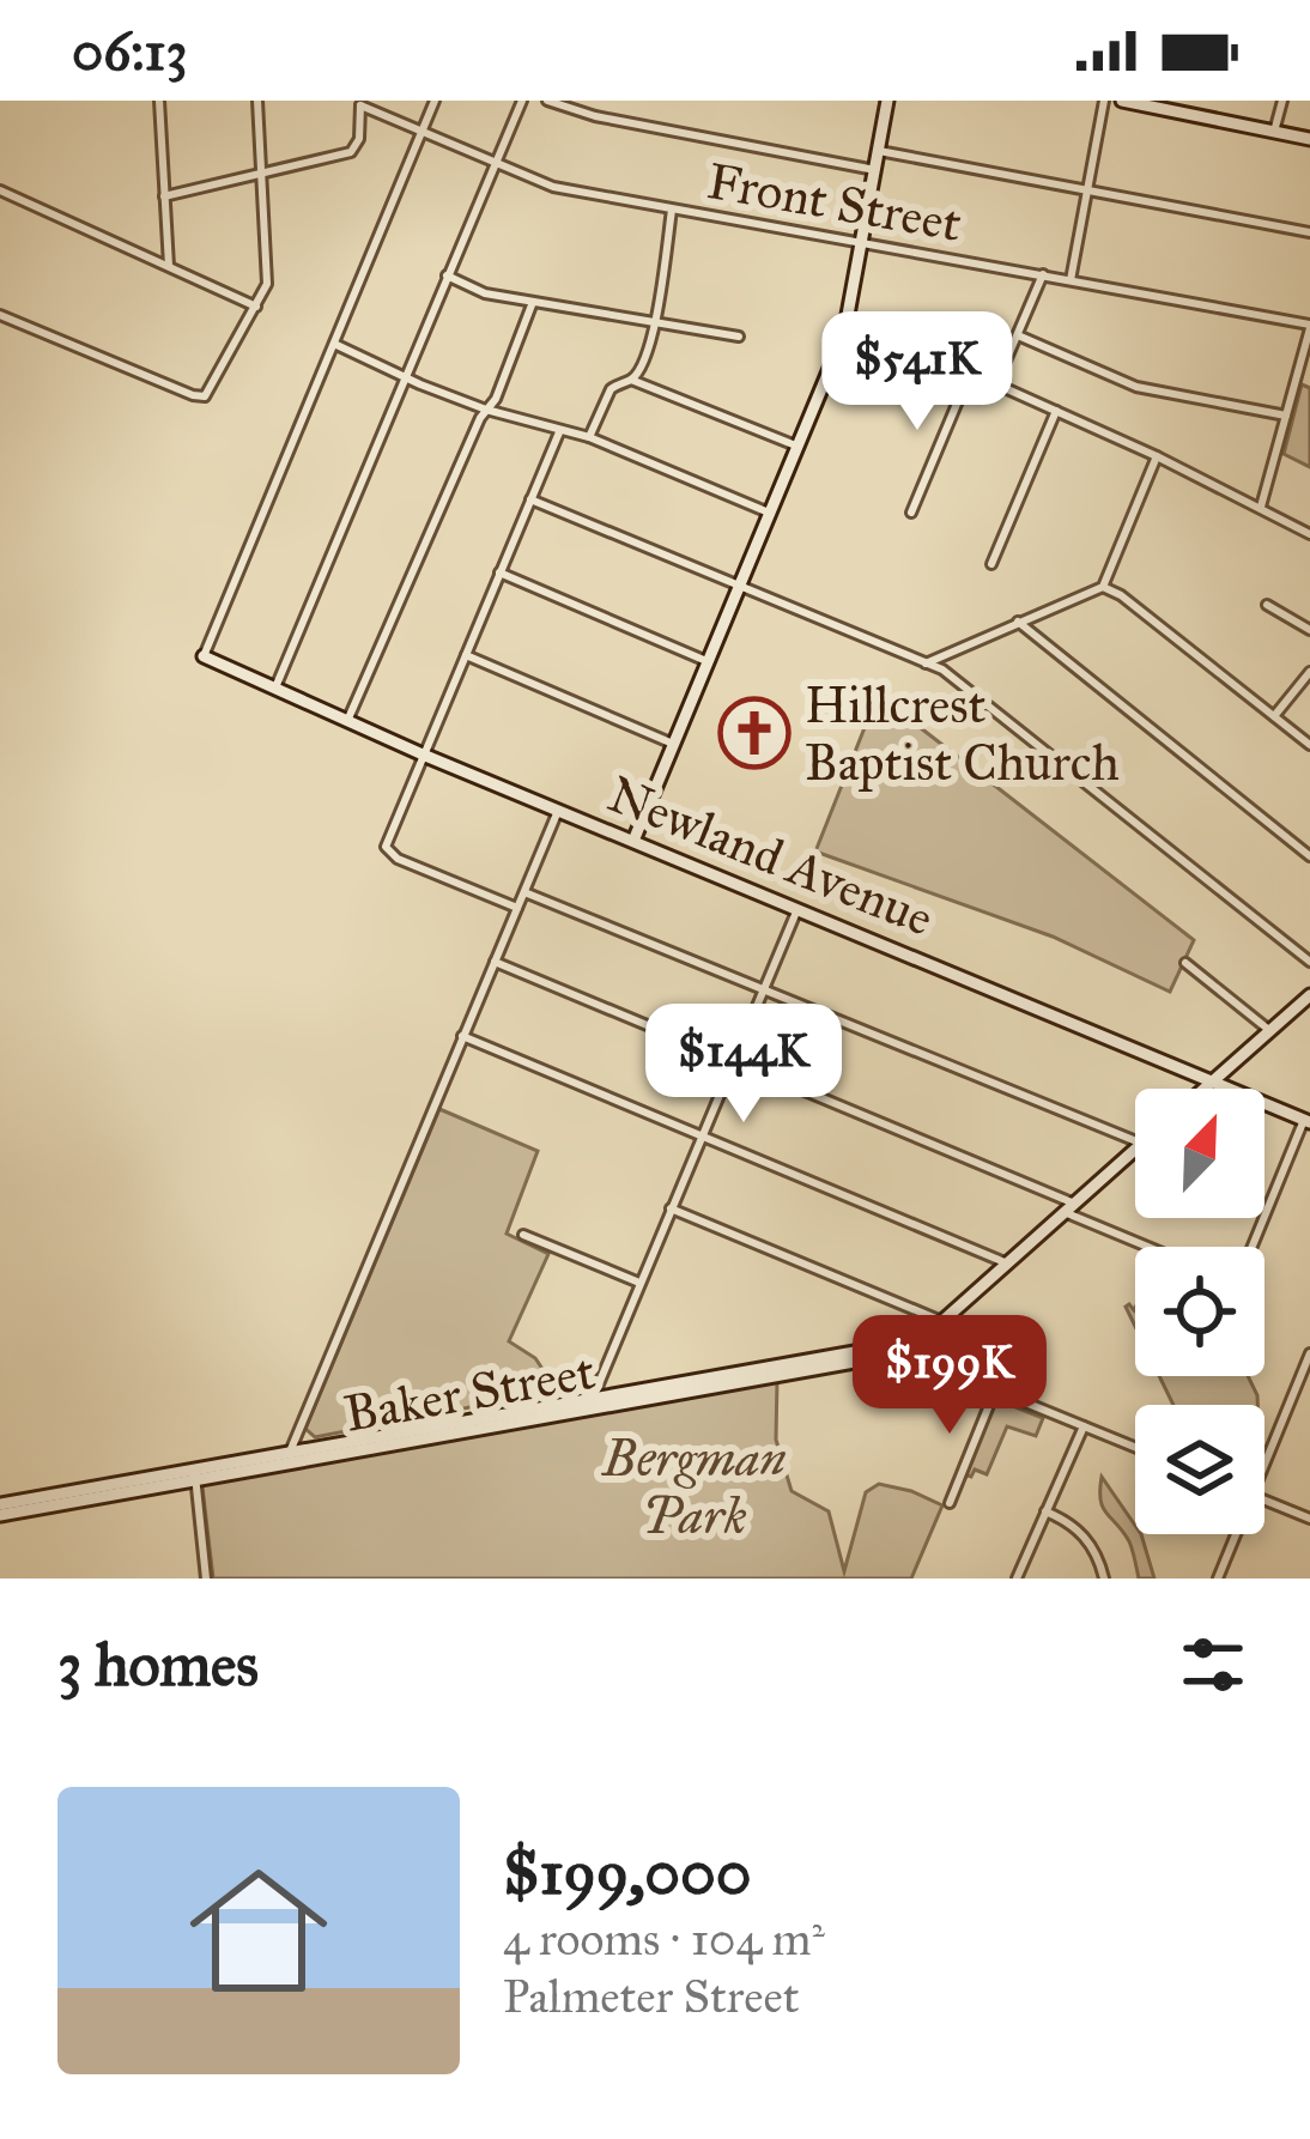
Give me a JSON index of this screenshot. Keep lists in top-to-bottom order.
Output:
{
  "streets": {
    "street": ["Front Street", "Newland Avenue", "Baker Street"]
  },
  "parks": ["Bergman Park"],
  "places": {
    "church": ["Hillcrest Baptist Church"]
  },
  "north": "top right",
  "page": {
    "status": "06:13",
    "price": ["$541K", "$144K", "$199K"],
    "heading": "3 homes",
    "list": [
      {
        "name": "$199,000",
        "note": "4 rooms · 104 m² · Palmeter Street"
      }
    ]
  }
}
